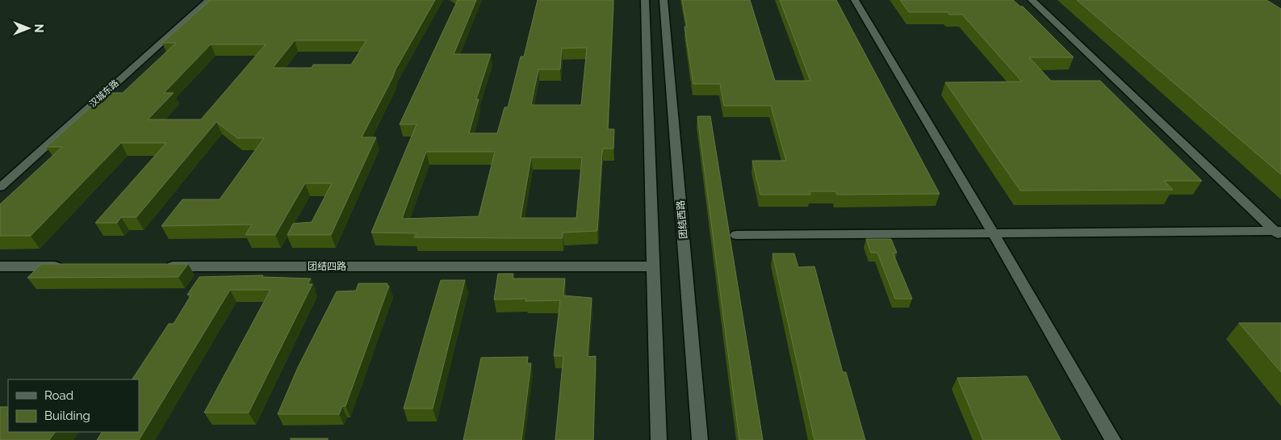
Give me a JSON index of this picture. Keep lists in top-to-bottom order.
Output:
{
  "streets": {
    "street": ["汉城东路", "团结西路", "团结四路"]
  },
  "legend": ["Road", "Building"],
  "north": "right"
}
